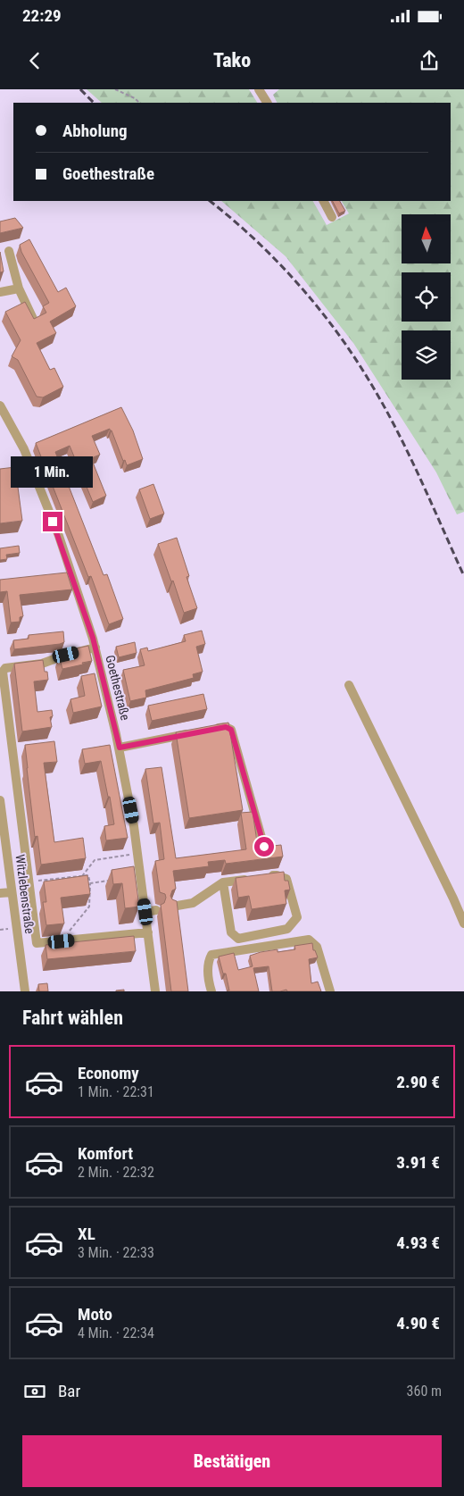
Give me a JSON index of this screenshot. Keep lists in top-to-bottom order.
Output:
{
  "streets": {
    "street": ["Goethestraße", "Witzlebenstraße"]
  },
  "north": "top",
  "page": {
    "status": "22:29",
    "header": "Tako",
    "banner": ["Abholung", "Goethestraße"],
    "bubble": "1 Min.",
    "heading": "Fahrt wählen",
    "list": [
      {
        "name": "Economy",
        "note": "1 Min. · 22:31",
        "value": "2.90 €"
      },
      {
        "name": "Komfort",
        "note": "2 Min. · 22:32",
        "value": "3.91 €"
      },
      {
        "name": "XL",
        "note": "3 Min. · 22:33",
        "value": "4.93 €"
      },
      {
        "name": "Moto",
        "note": "4 Min. · 22:34",
        "value": "4.90 €"
      }
    ],
    "pay": ["Bar", "360 m"],
    "buttons": "Bestätigen"
  }
}
